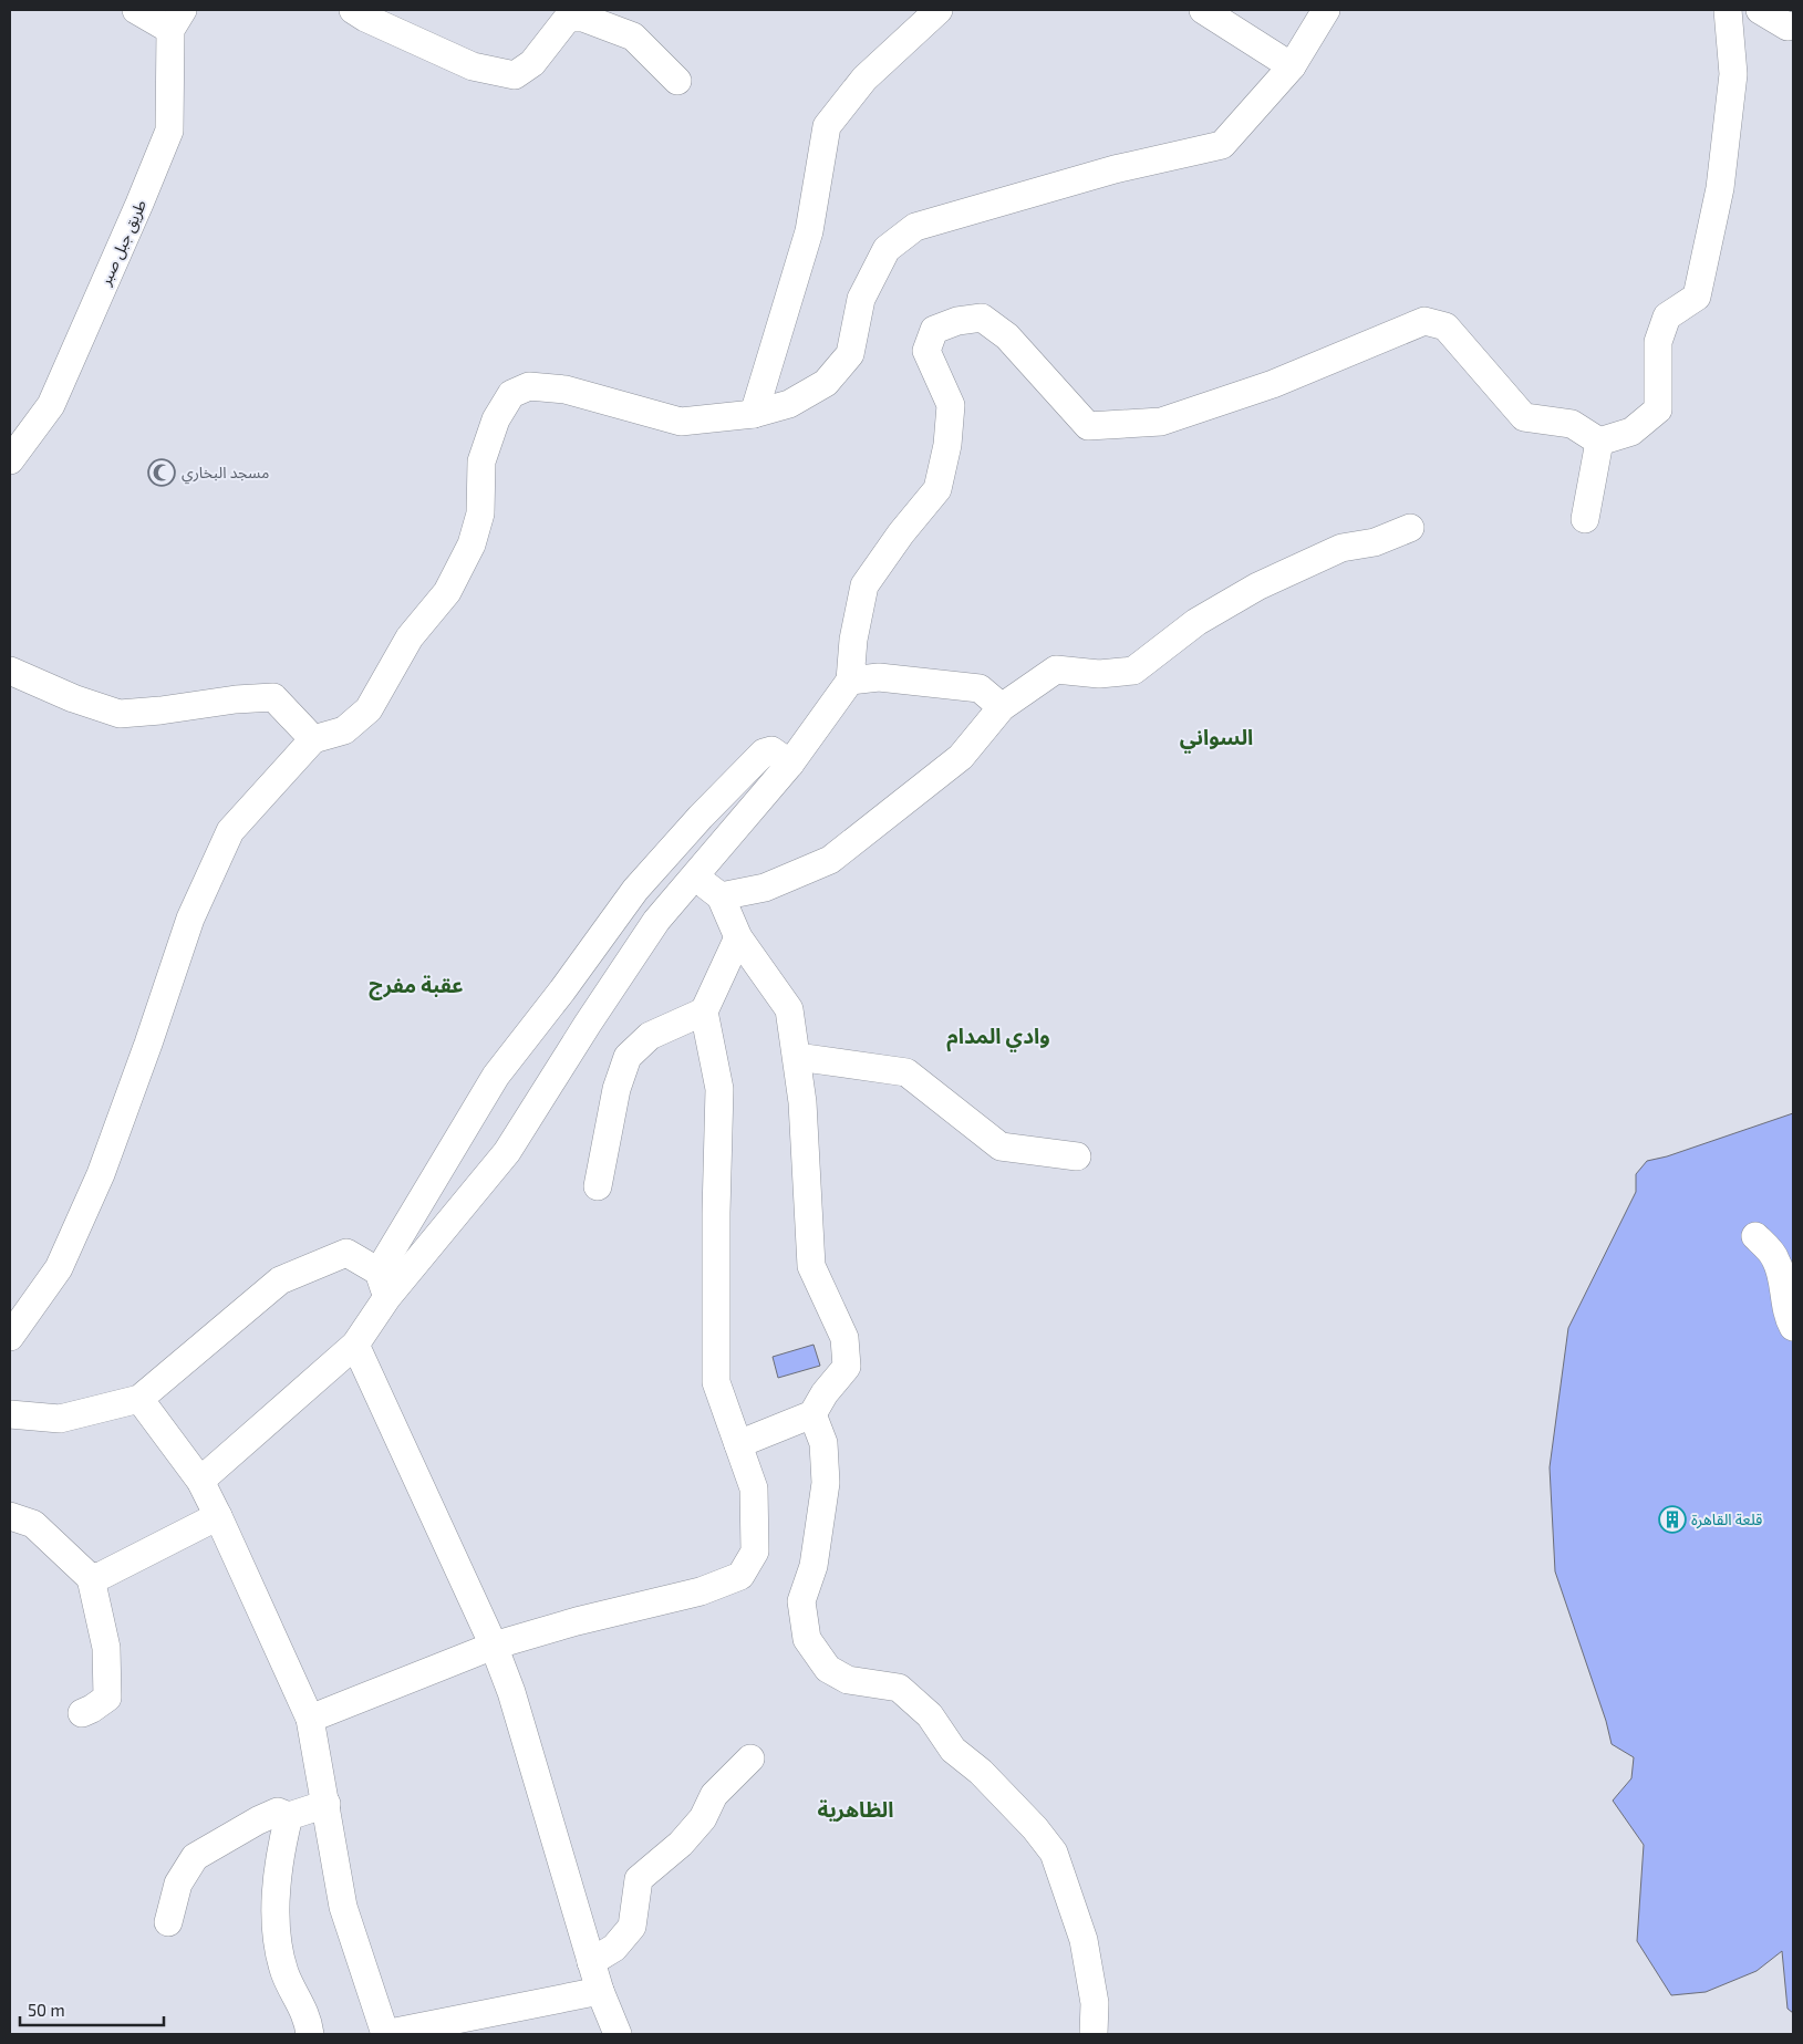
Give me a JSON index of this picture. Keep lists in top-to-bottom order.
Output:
{
  "streets": {
    "street": ["طريق جبل صبر"]
  },
  "districts": [
    "السواني",
    "عقبة مفرج",
    "وادي المدام",
    "الظاهرية"
  ],
  "places": {
    "mosque": ["مسجد البخاري"],
    "building": ["قلعة القاهرة"]
  },
  "scale_bar": "50 m"
}
